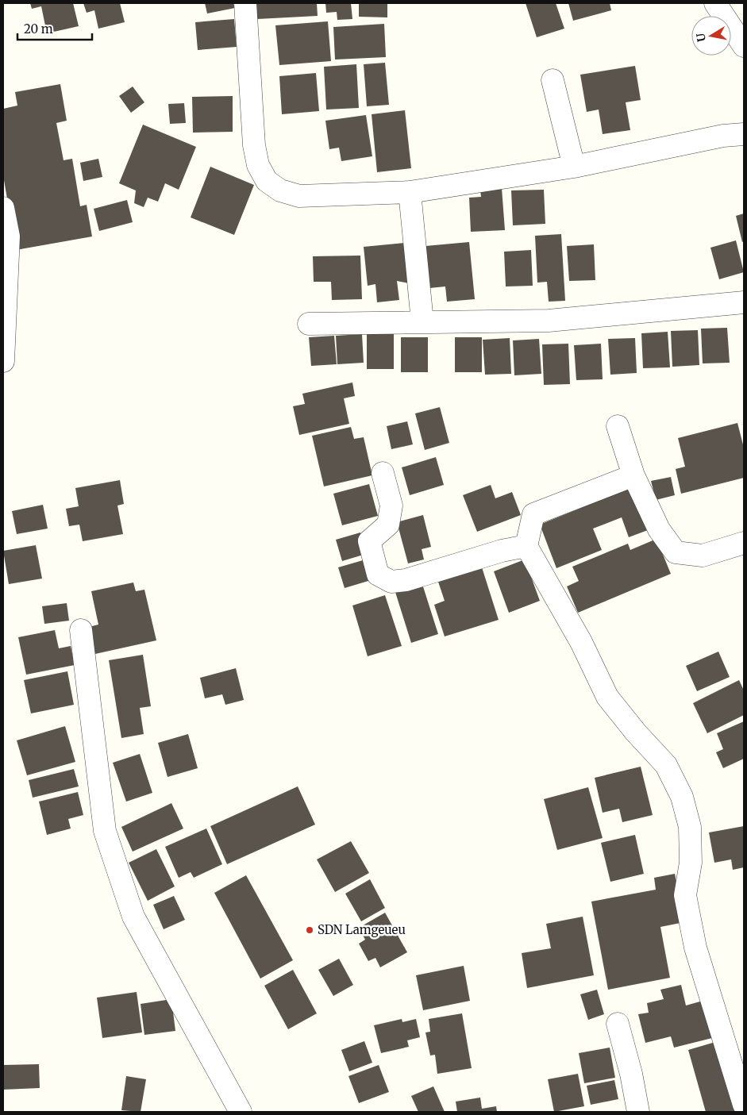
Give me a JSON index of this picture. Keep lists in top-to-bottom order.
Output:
{
  "places": ["SDN Lamgeueu"],
  "scale_bar": "20 m",
  "north": "left"
}
